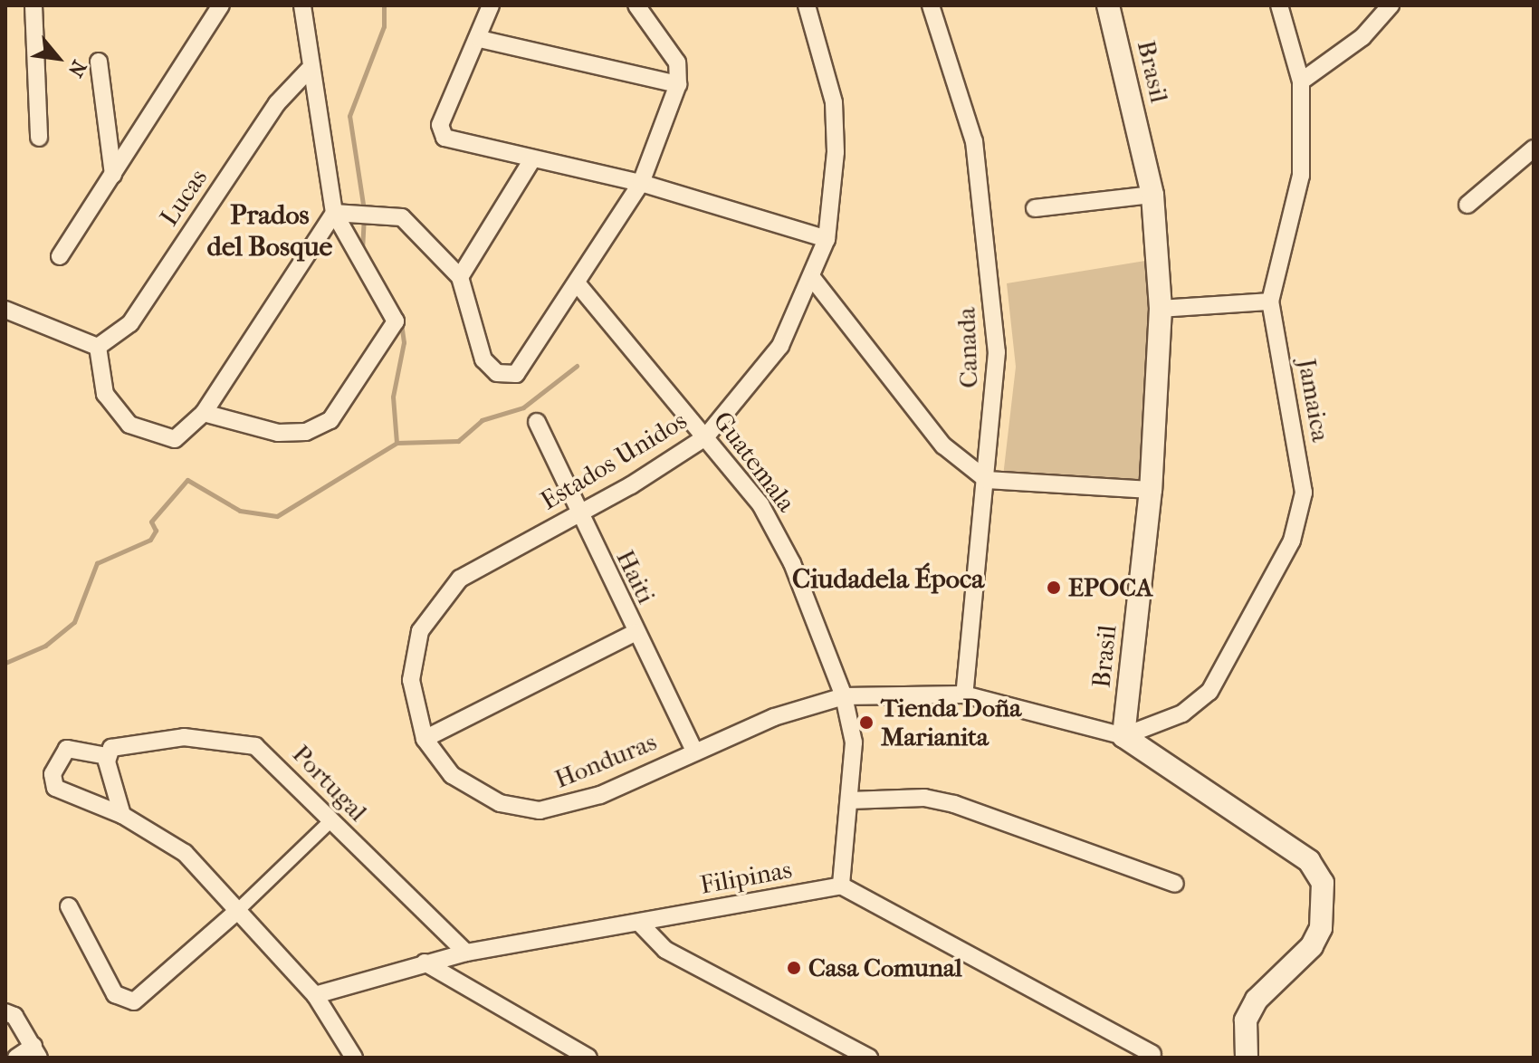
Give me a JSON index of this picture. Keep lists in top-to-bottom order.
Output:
{
  "streets": {
    "street": [
      "Brasil",
      "Lucas",
      "Canada",
      "Jamaica",
      "Estados Unidos",
      "Guatemala",
      "Haiti",
      "Honduras",
      "Portugal",
      "Filipinas"
    ]
  },
  "crossings": [
    ["Brasil", "Jamaica"],
    ["Brasil", "Honduras"],
    ["Canada", "Honduras"],
    ["Jamaica", "Honduras"],
    ["Estados Unidos", "Guatemala"],
    ["Estados Unidos", "Haiti"],
    ["Estados Unidos", "Honduras"],
    ["Guatemala", "Honduras"],
    ["Guatemala", "Filipinas"],
    ["Haiti", "Honduras"],
    ["Portugal", "Filipinas"]
  ],
  "districts": ["Prados del Bosque", "Ciudadela Época"],
  "places": ["EPOCA", "Tienda Doña Marianita", "Casa Comunal"],
  "north": "bottom right"
}
